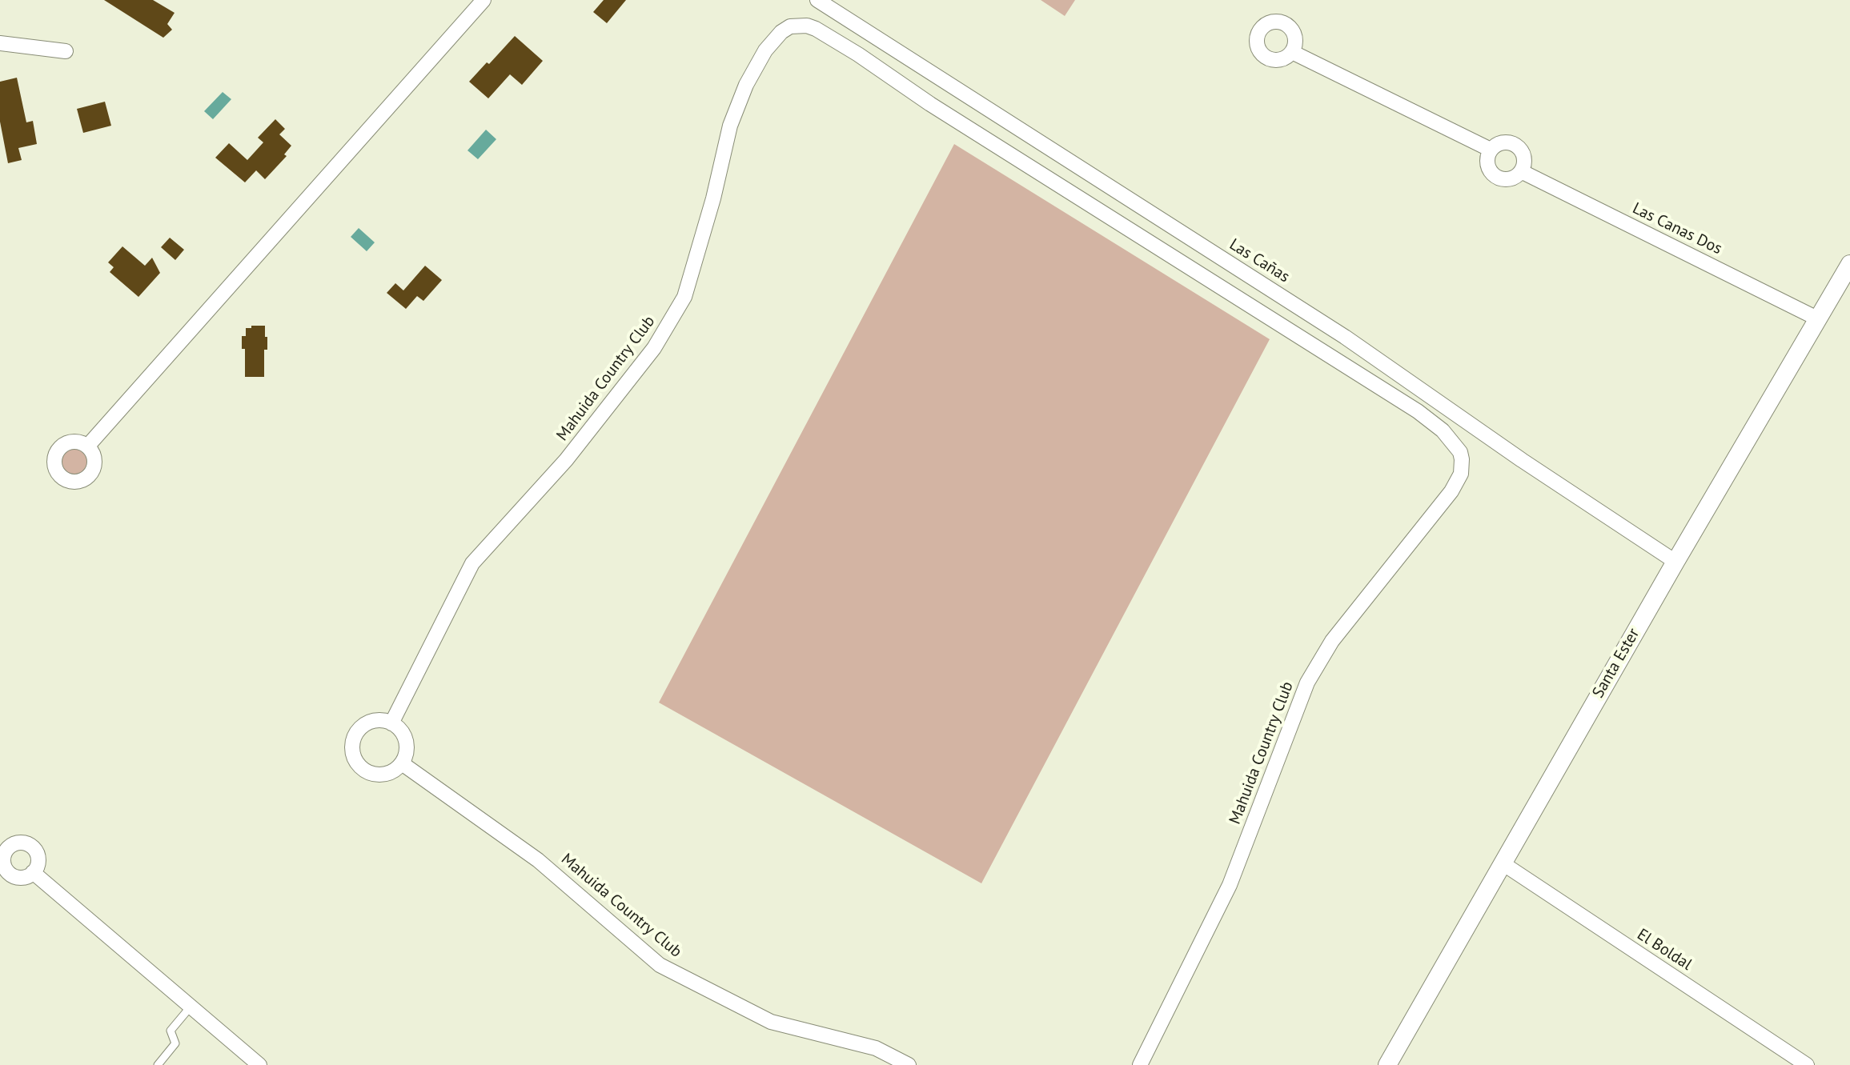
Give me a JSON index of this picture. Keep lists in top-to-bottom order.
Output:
{
  "streets": {
    "street": [
      "Las Canas Dos",
      "Las Cañas",
      "Mahuida Country Club",
      "Santa Ester",
      "El Boldal"
    ]
  },
  "crossings": [
    ["Las Canas Dos", "Santa Ester"],
    ["Las Cañas", "Santa Ester"],
    ["Santa Ester", "El Boldal"]
  ]
}
